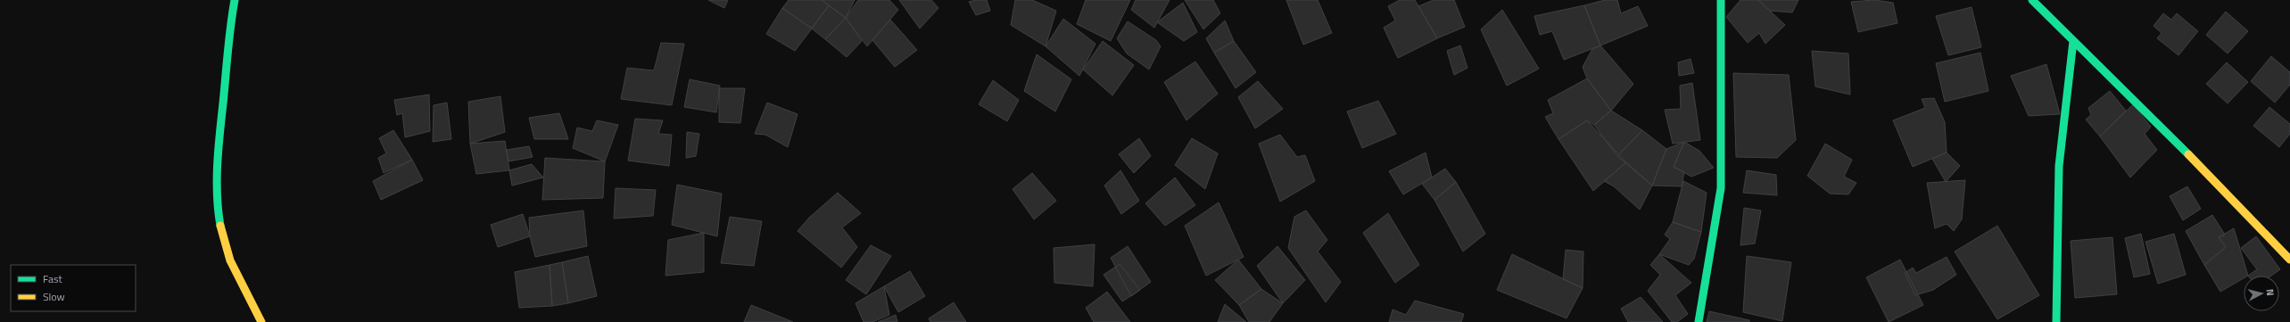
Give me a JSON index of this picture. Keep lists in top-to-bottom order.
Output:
{
  "legend": ["Fast", "Slow"],
  "north": "right"
}
